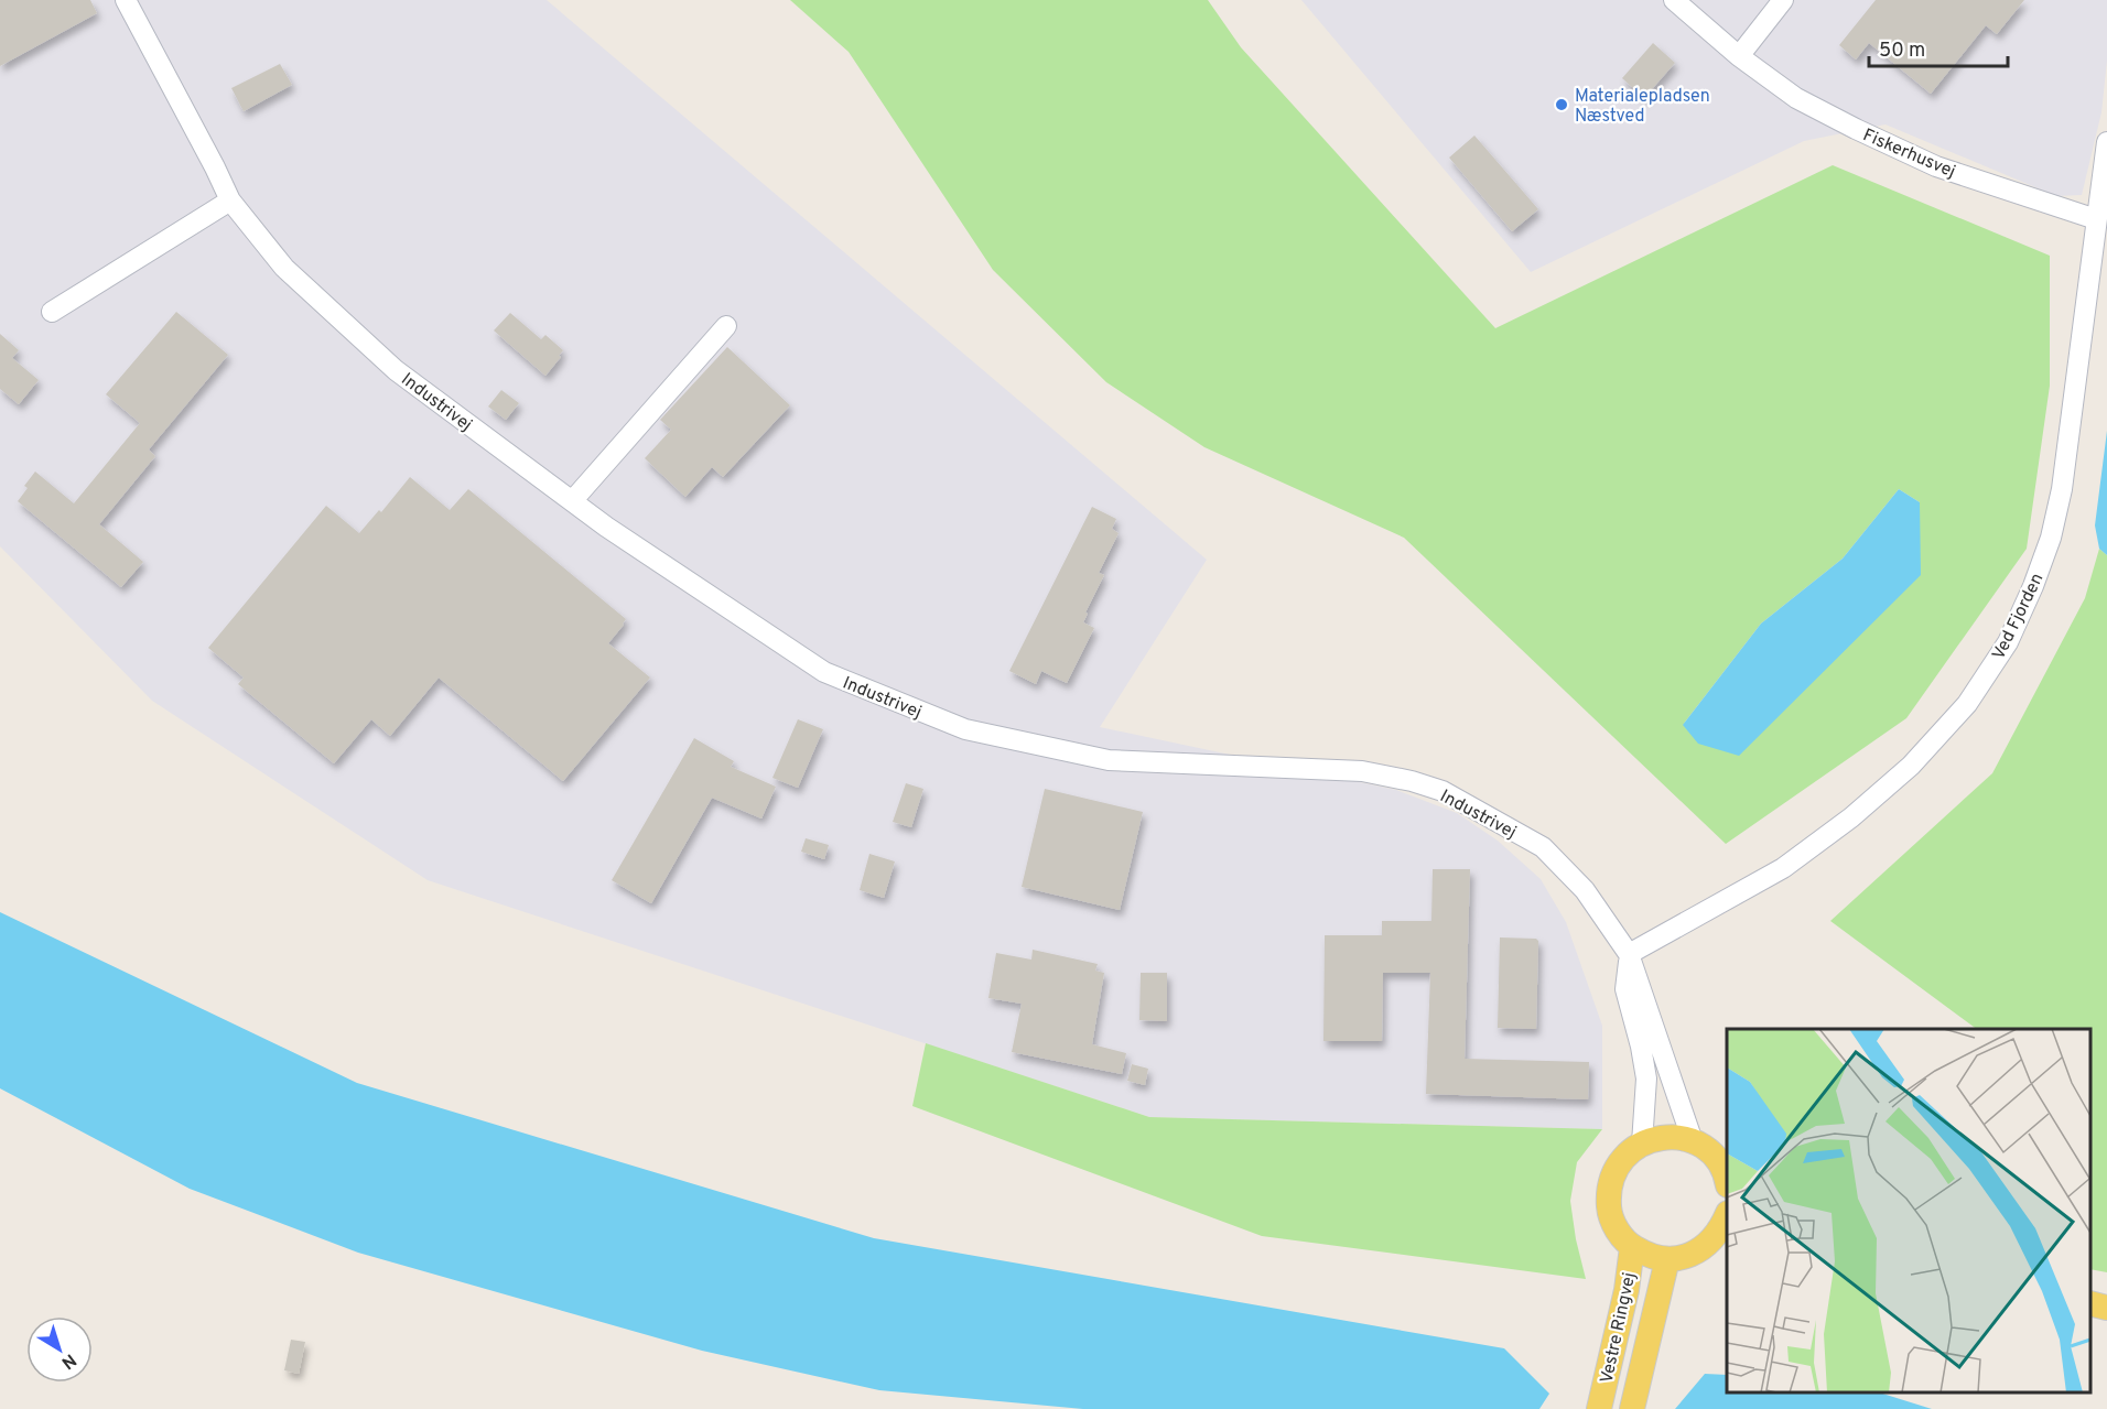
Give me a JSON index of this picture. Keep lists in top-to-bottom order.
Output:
{
  "streets": {
    "main road": ["Vestre Ringvej"],
    "street": ["Fiskerhusvej", "Industrivej", "Ved Fjorden"]
  },
  "crossings": [
    ["Fiskerhusvej", "Ved Fjorden"],
    ["Industrivej", "Ved Fjorden"]
  ],
  "places": ["Materialepladsen Næstved"],
  "scale_bar": "50 m",
  "north": "bottom right"
}
